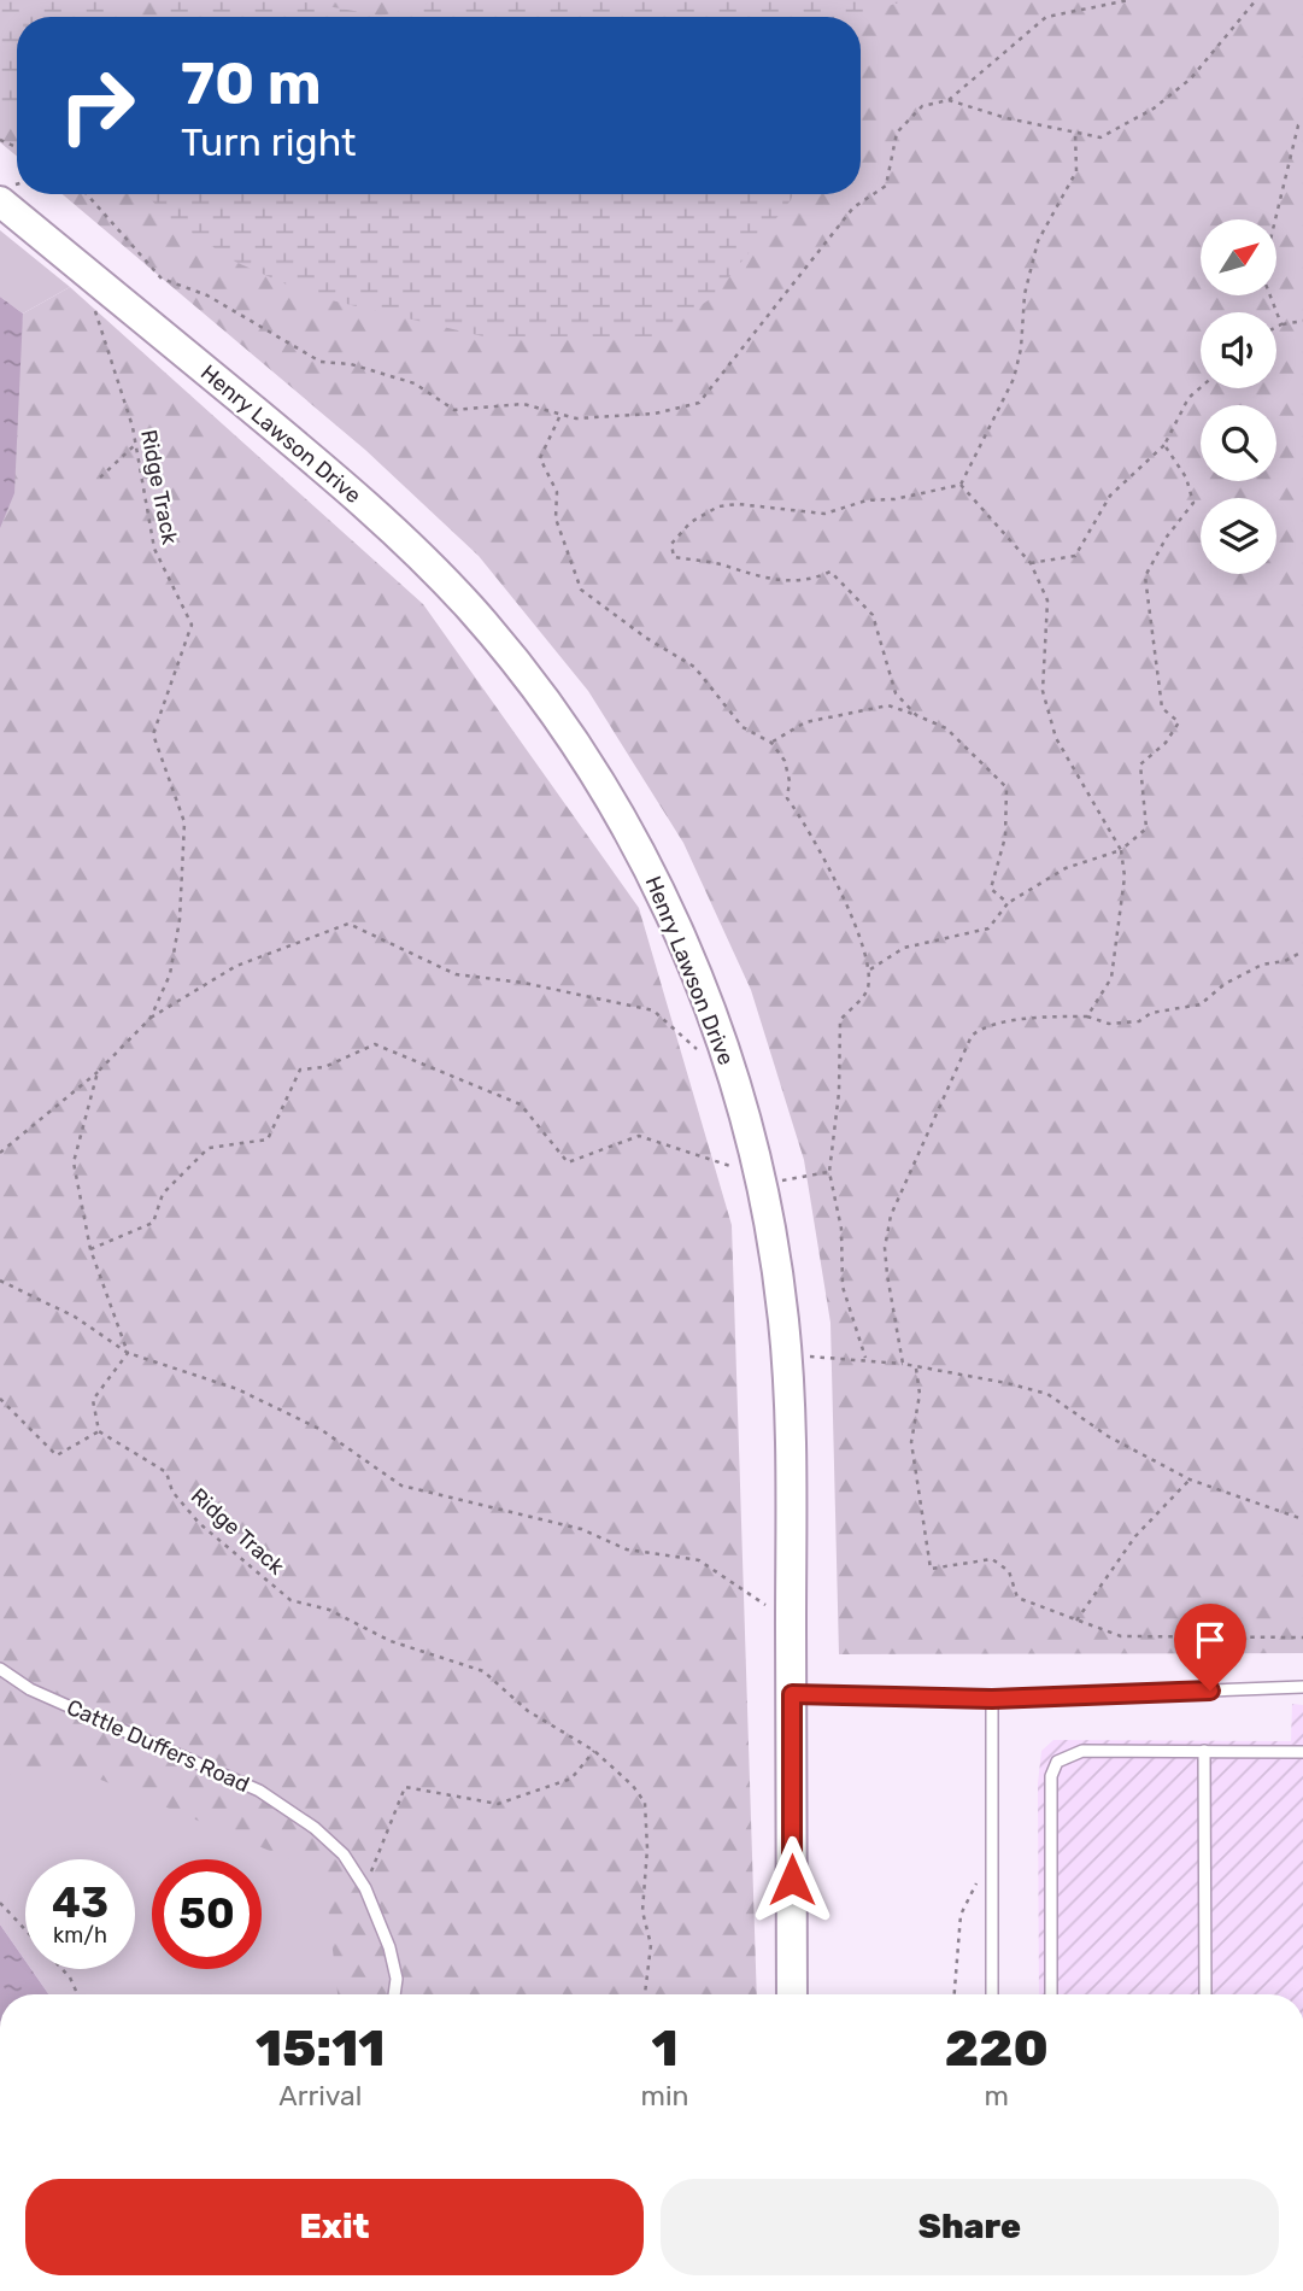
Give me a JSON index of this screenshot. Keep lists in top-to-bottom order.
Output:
{
  "streets": {
    "main road": ["Henry Lawson Drive"],
    "lane": ["Cattle Duffers Road"],
    "path": ["Ridge Track"]
  },
  "crossings": [
    ["Henry Lawson Drive", "Ridge Track"]
  ],
  "north": "top right",
  "page": {
    "turn": ["70 m", "Turn right"],
    "speed": "43 km/h",
    "limit": "50",
    "eta": [
      "15:11",
      "Arrival",
      "1",
      "min",
      "220",
      "m"
    ],
    "buttons": ["Exit", "Share"]
  }
}
